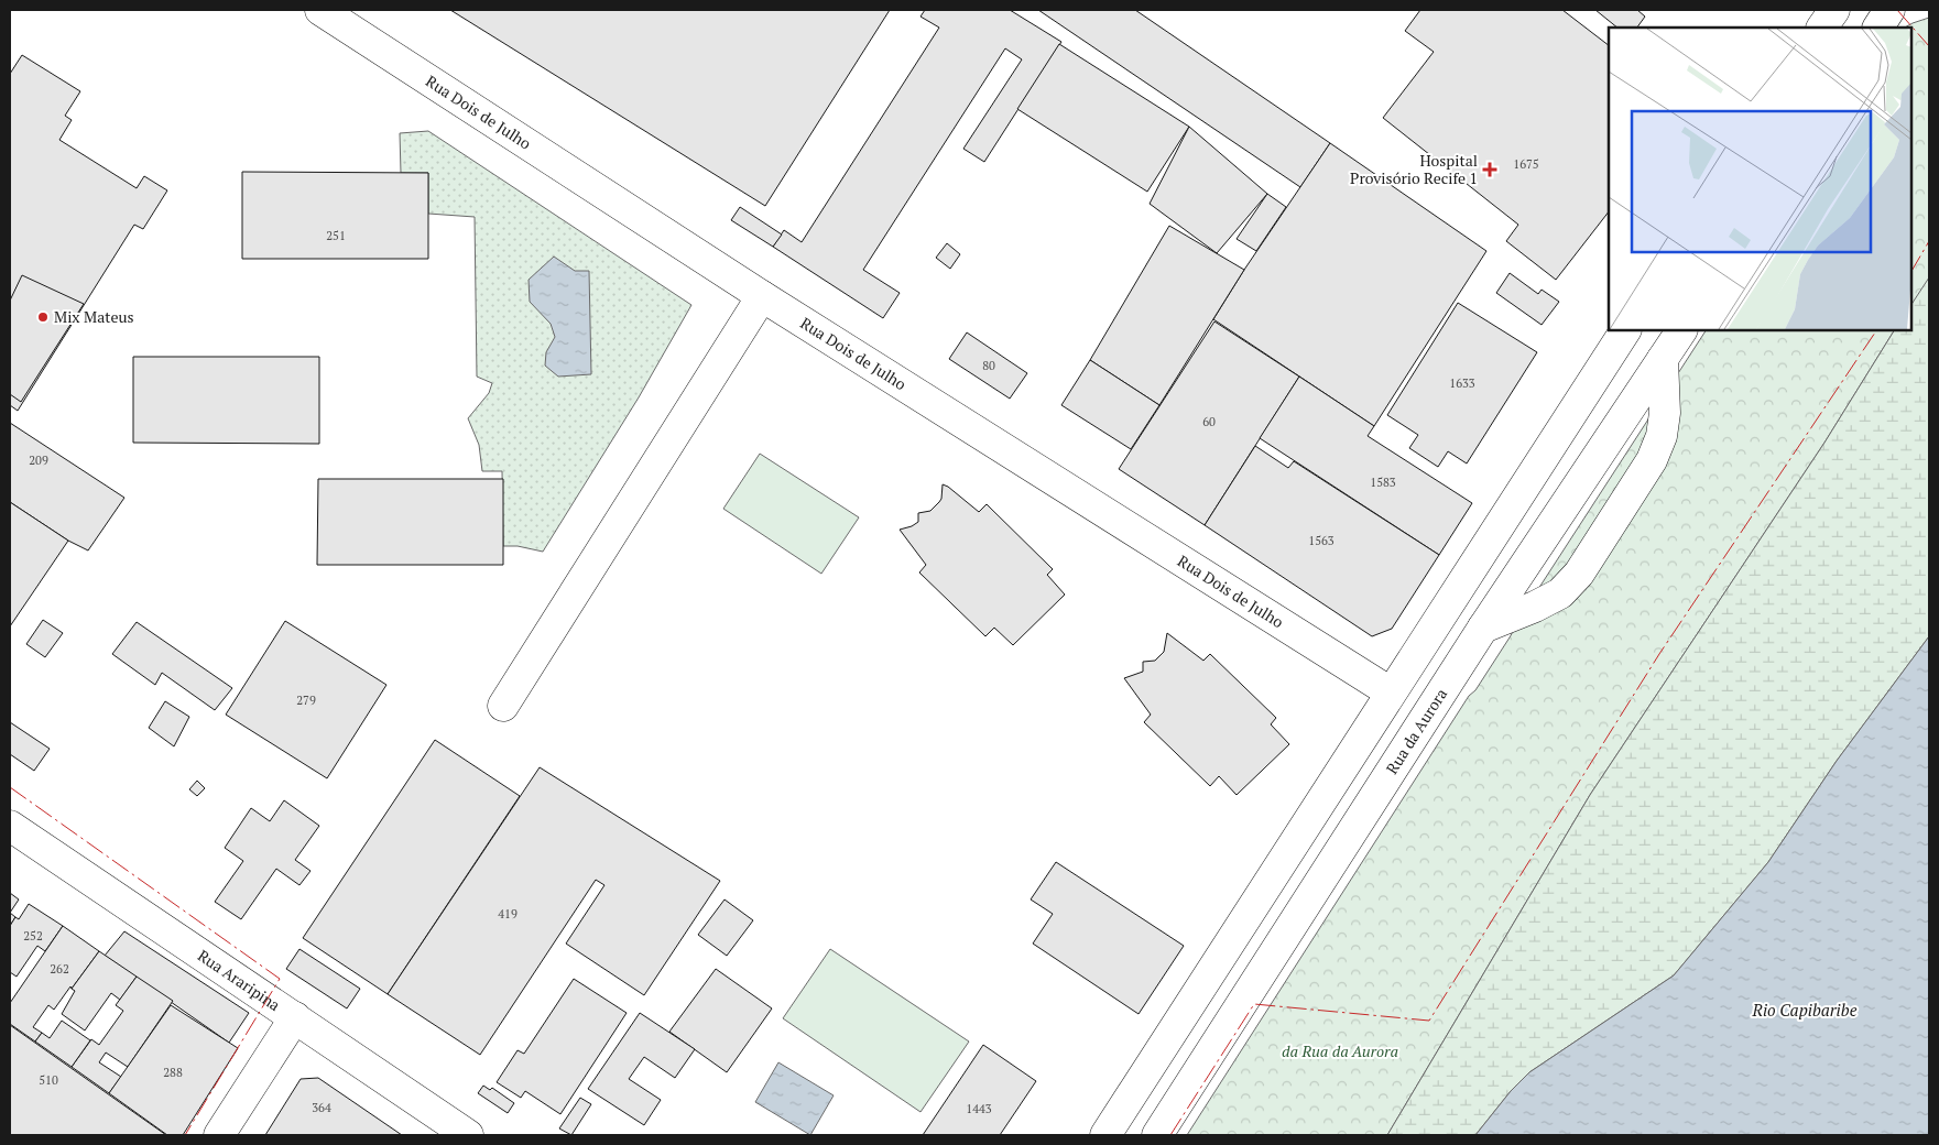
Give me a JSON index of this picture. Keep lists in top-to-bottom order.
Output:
{
  "streets": {
    "street": ["Rua Dois de Julho", "Rua da Aurora", "Rua Araripina"]
  },
  "water": ["Rio Capibaribe"],
  "parks": ["da Rua da Aurora"],
  "places": {
    "health": ["Hospital Provisório Recife 1"],
    "other": ["Mix Mateus"]
  },
  "house_numbers": [
    "1675",
    "251",
    "80",
    "1633",
    "60",
    "209",
    "1583",
    "1563",
    "279",
    "419",
    "252",
    "262",
    "288",
    "510",
    "364",
    "1443"
  ]
}
